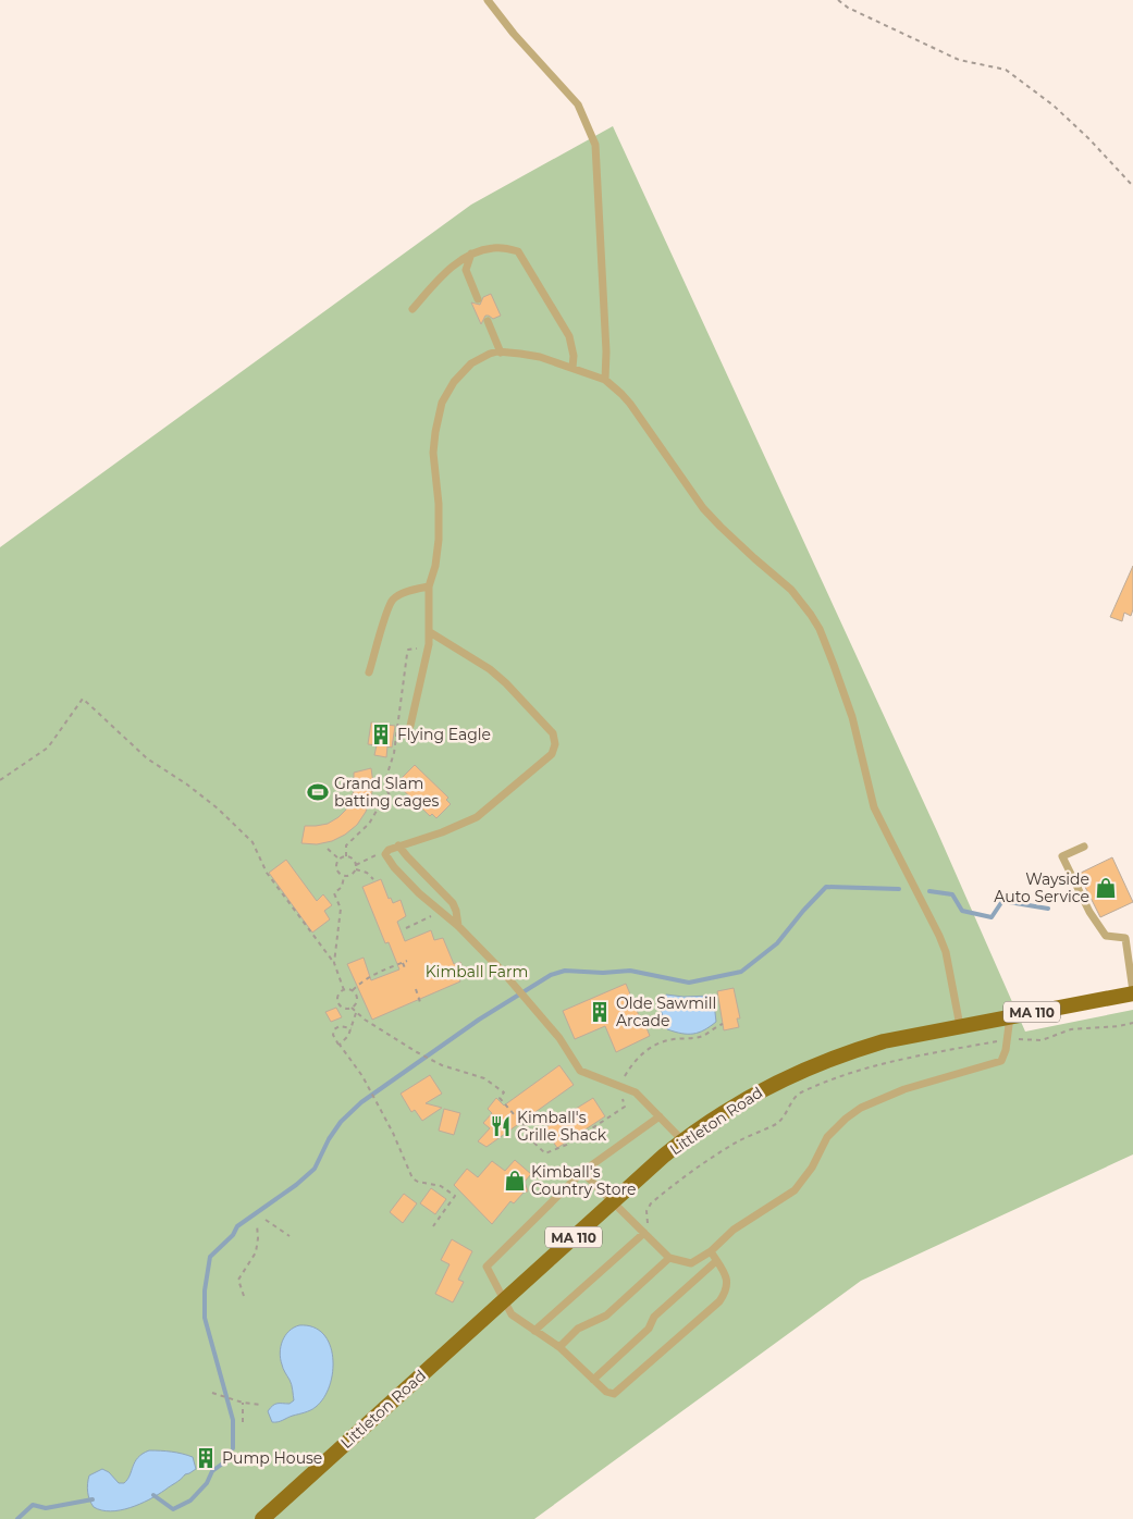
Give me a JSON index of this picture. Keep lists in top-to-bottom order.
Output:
{
  "streets": {
    "main road": ["MA 110", "Littleton Road"]
  },
  "parks": ["Kimball Farm"],
  "places": {
    "building": ["Flying Eagle", "Olde Sawmill Arcade", "Pump House"],
    "sports": ["Grand Slam batting cages"],
    "shop": ["Wayside Auto Service", "Kimball's Country Store"],
    "restaurant": ["Kimball's Grille Shack"]
  }
}
